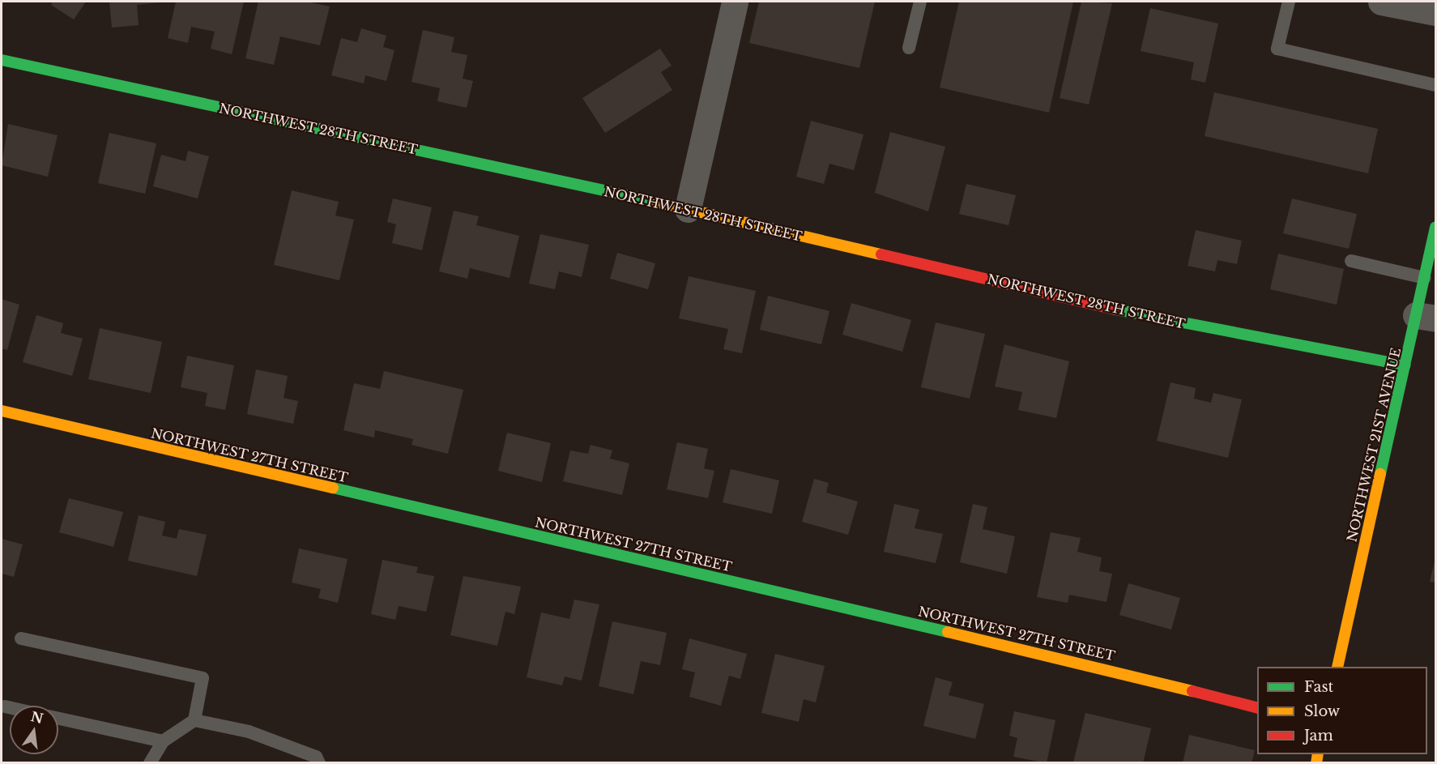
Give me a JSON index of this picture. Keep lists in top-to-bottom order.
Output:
{
  "streets": {
    "street": ["NORTHWEST 28TH STREET", "NORTHWEST 21ST AVENUE", "NORTHWEST 27TH STREET"]
  },
  "crossings": [
    ["NORTHWEST 28TH STREET", "NORTHWEST 21ST AVENUE"]
  ],
  "legend": ["Fast", "Slow", "Jam"],
  "north": "top"
}
